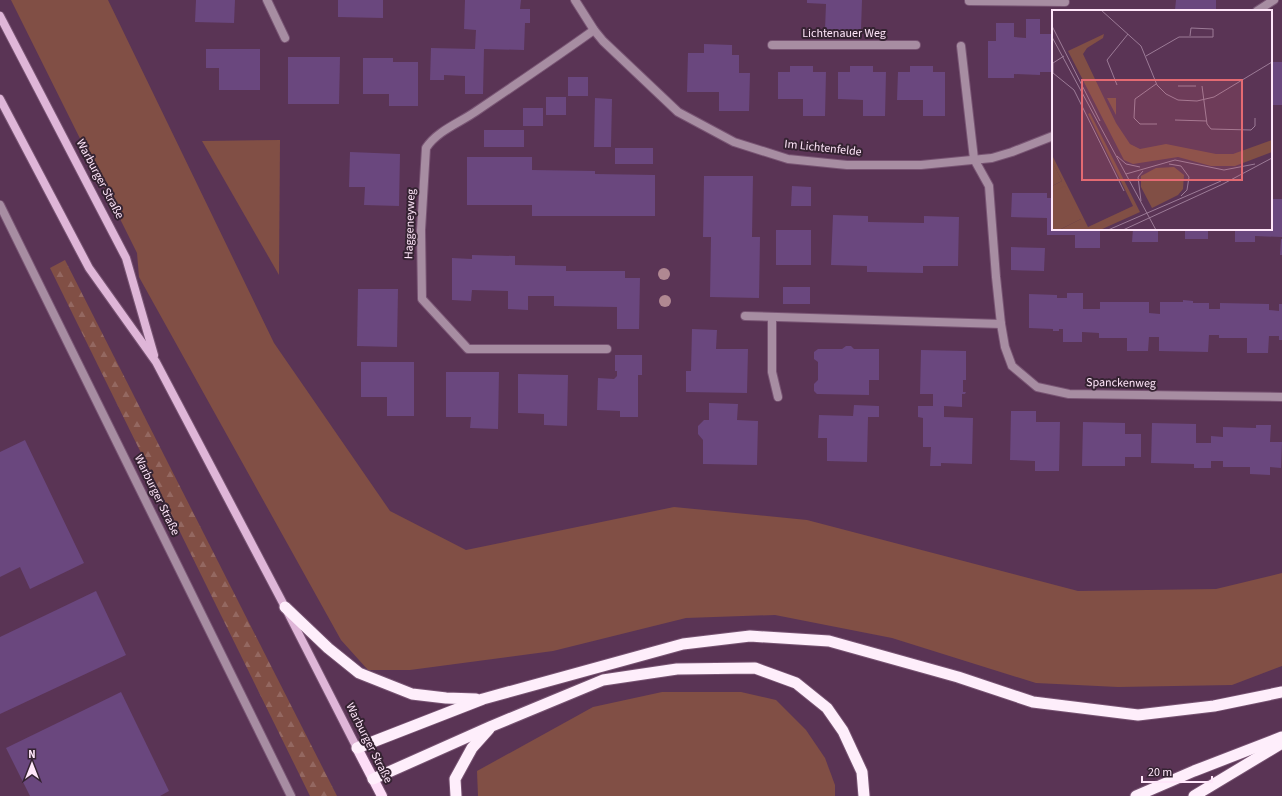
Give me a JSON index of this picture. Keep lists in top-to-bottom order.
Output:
{
  "streets": {
    "main road": ["Warburger Straße"],
    "street": [
      "Lichtenauer Weg",
      "Im Lichtenfelde",
      "Haggeneyweg",
      "Spanckenweg"
    ]
  },
  "crossings": [
    ["Im Lichtenfelde", "Haggeneyweg"],
    ["Im Lichtenfelde", "Spanckenweg"]
  ],
  "scale_bar": "20 m",
  "north": "top"
}
